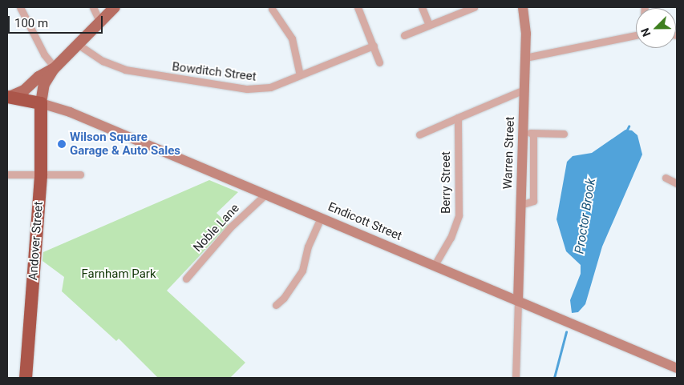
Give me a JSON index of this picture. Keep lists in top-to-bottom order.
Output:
{
  "streets": {
    "highway": ["Andover Street"],
    "street": [
      "Bowditch Street",
      "Warren Street",
      "Berry Street",
      "Endicott Street",
      "Noble Lane"
    ]
  },
  "crossings": [
    ["Warren Street", "Endicott Street"],
    ["Berry Street", "Endicott Street"],
    ["Endicott Street", "Noble Lane"],
    ["Endicott Street", "Andover Street"]
  ],
  "water": ["Proctor Brook"],
  "parks": ["Farnham Park"],
  "places": ["Wilson Square Garage & Auto Sales"],
  "scale_bar": "100 m",
  "north": "bottom left"
}
